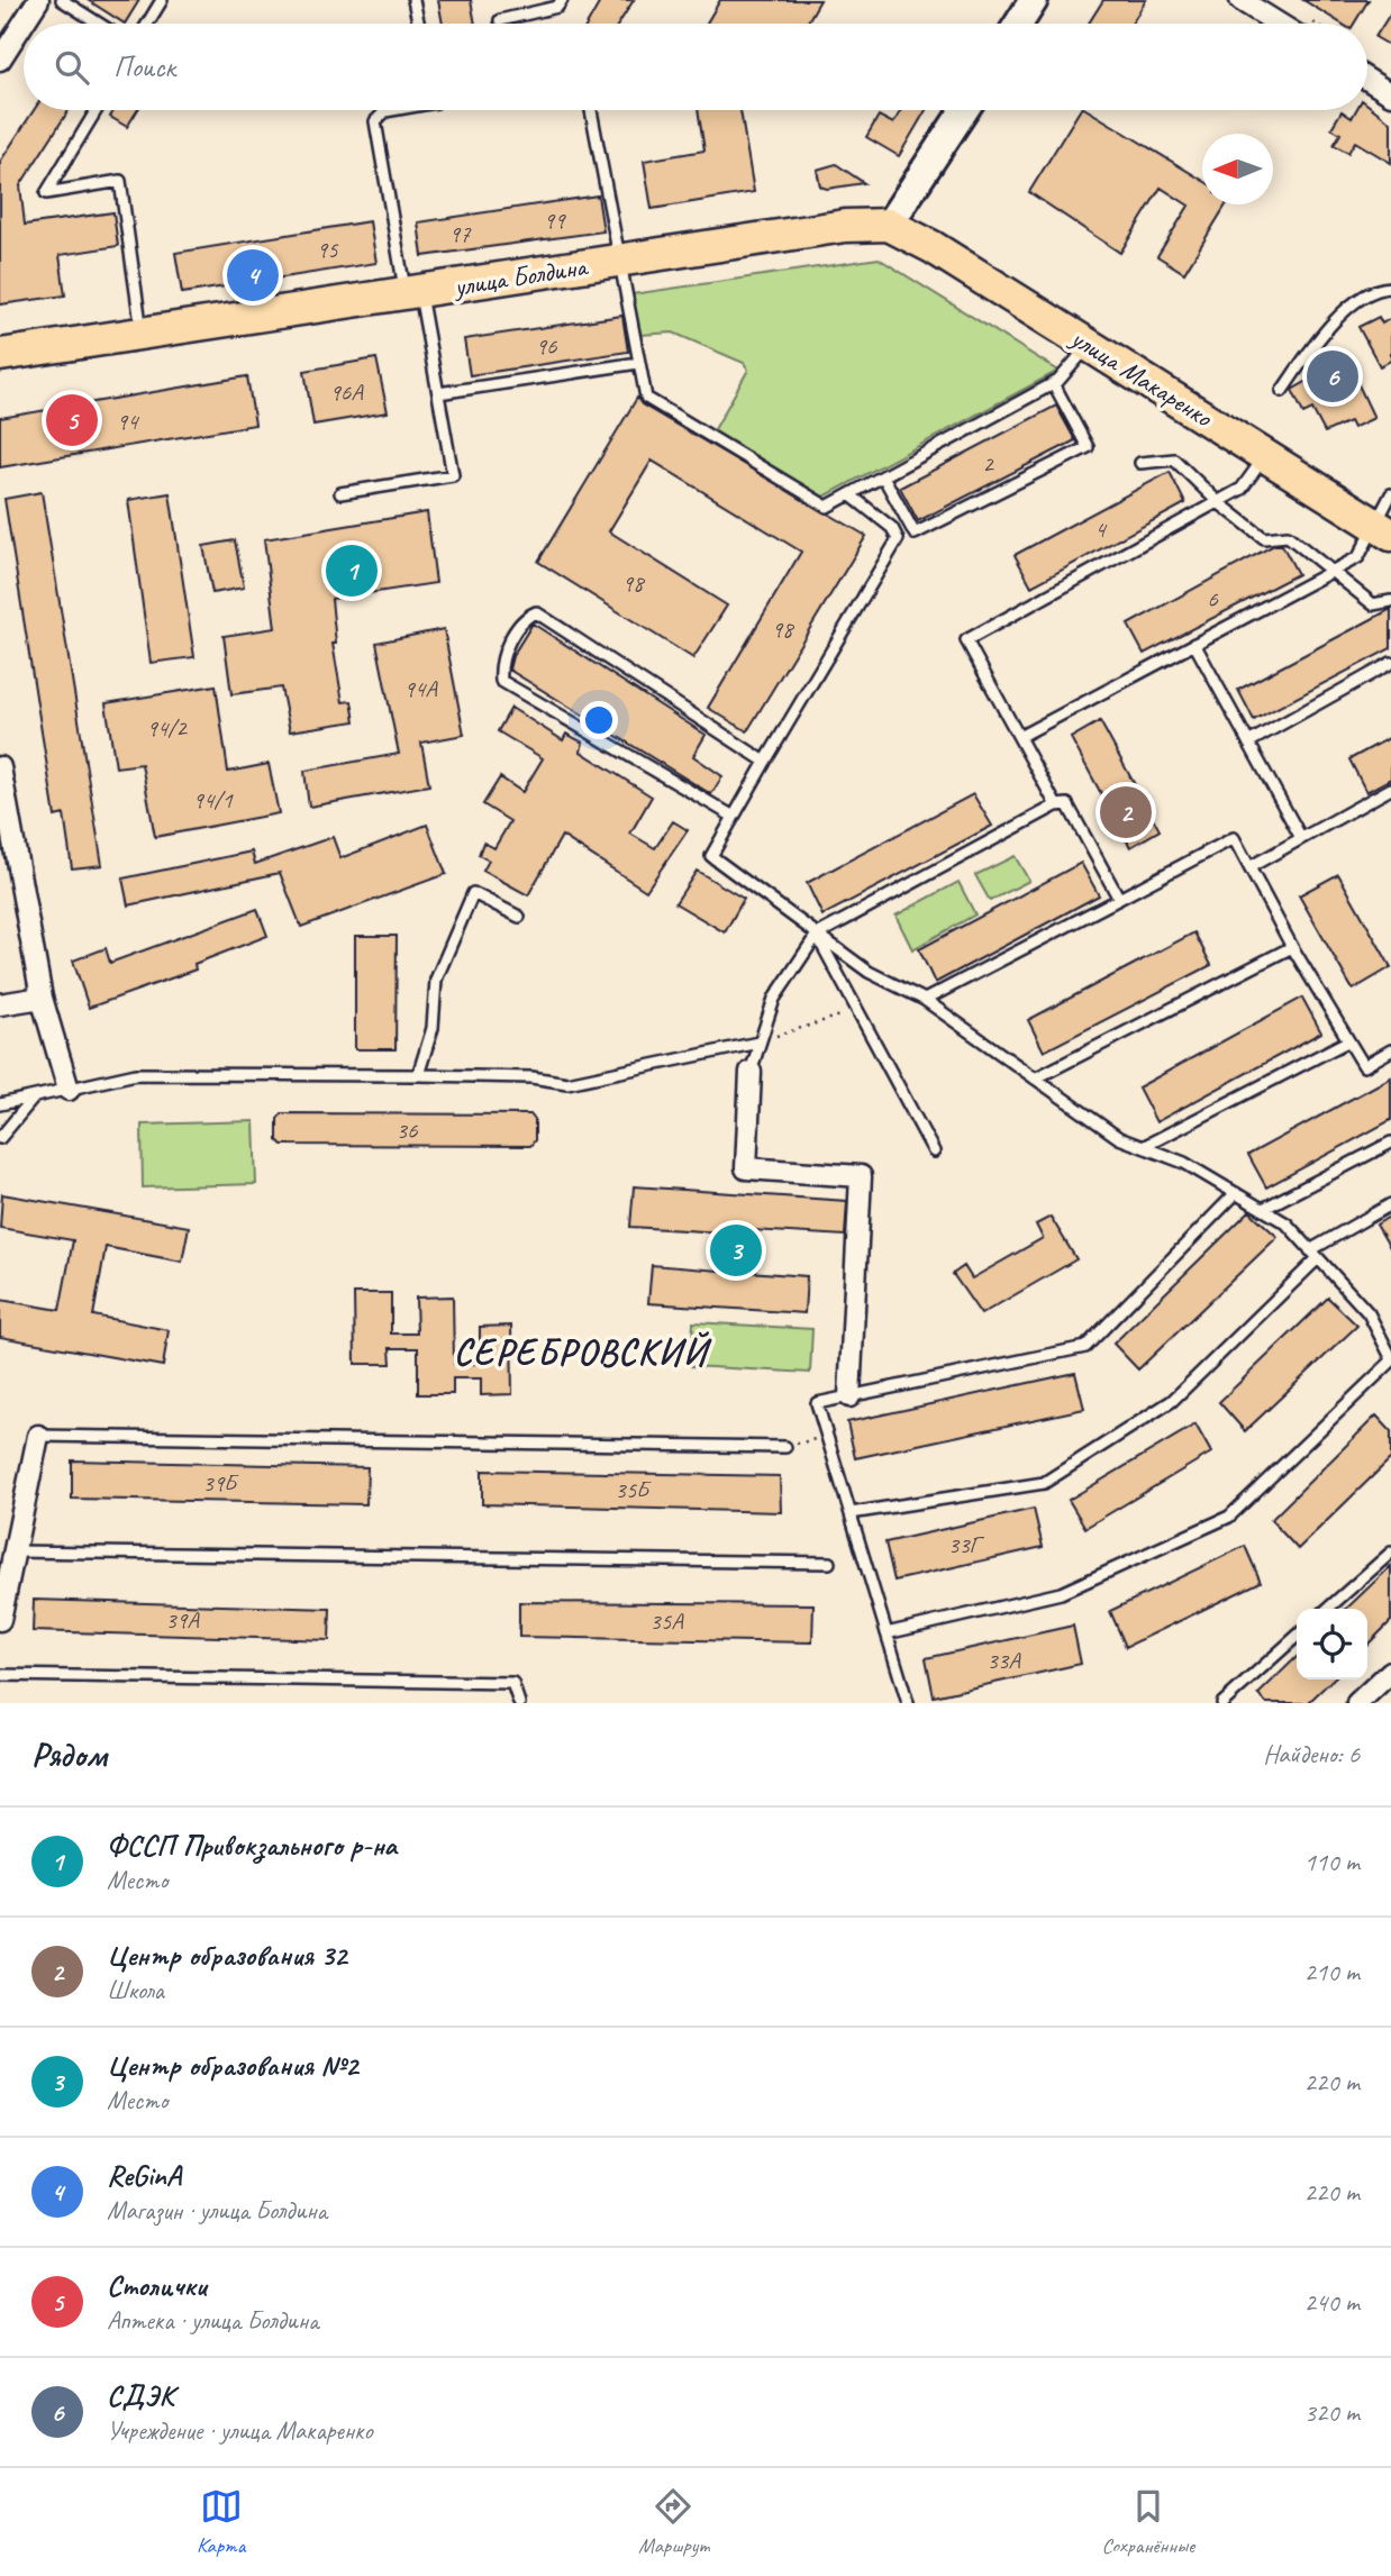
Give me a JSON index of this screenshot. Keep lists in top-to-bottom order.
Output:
{
  "streets": {
    "main road": ["улица Болдина", "улица Макаренко"]
  },
  "crossings": [
    ["улица Болдина", "улица Макаренко"]
  ],
  "districts": ["СЕРЕБРОВСКИЙ"],
  "house_numbers": [
    "99",
    "97",
    "95",
    "96",
    "96А",
    "94",
    "2",
    "4",
    "98",
    "6",
    "98",
    "94А",
    "94/2",
    "94/1",
    "36",
    "39Б",
    "35Б",
    "33Г",
    "39А",
    "35А",
    "33А"
  ],
  "north": "left",
  "page": {
    "search": "Поиск",
    "pins": [
      "4",
      "6",
      "5",
      "1",
      "2",
      "3"
    ],
    "heading": ["Рядом", "Найдено: 6"],
    "list": [
      {
        "mark": "1",
        "name": "ФССП Привокзального р-на",
        "note": "Место",
        "value": "110 m"
      },
      {
        "mark": "2",
        "name": "Центр образования 32",
        "note": "Школа",
        "value": "210 m"
      },
      {
        "mark": "3",
        "name": "Центр образования №2",
        "note": "Место",
        "value": "220 m"
      },
      {
        "mark": "4",
        "name": "ReGinA",
        "note": "Магазин · улица Болдина",
        "value": "220 m"
      },
      {
        "mark": "5",
        "name": "Столички",
        "note": "Аптека · улица Болдина",
        "value": "240 m"
      },
      {
        "mark": "6",
        "name": "СДЭК",
        "note": "Учреждение · улица Макаренко",
        "value": "320 m"
      }
    ],
    "nav": ["Карта", "Маршрут", "Сохранённые"]
  }
}
